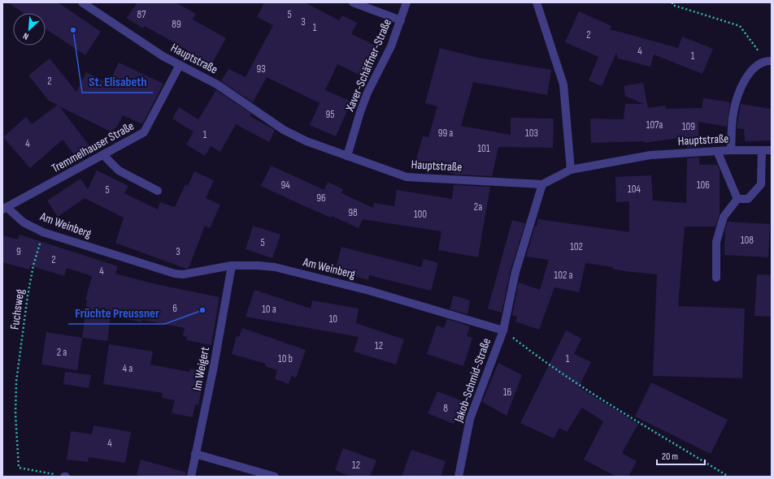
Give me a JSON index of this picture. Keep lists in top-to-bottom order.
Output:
{
  "streets": {
    "street": [
      "Hauptstraße",
      "Xaver-Schäffner-Straße",
      "Tremmelhauser Straße",
      "Am Weinberg",
      "Im Weigert",
      "Jakob-Schmid-Straße"
    ],
    "path": ["Fuchsweg"]
  },
  "crossings": [
    ["Hauptstraße", "Xaver-Schäffner-Straße"],
    ["Hauptstraße", "Tremmelhauser Straße"],
    ["Tremmelhauser Straße", "Am Weinberg"],
    ["Am Weinberg", "Fuchsweg"],
    ["Am Weinberg", "Im Weigert"],
    ["Am Weinberg", "Jakob-Schmid-Straße"]
  ],
  "places": ["St. Elisabeth", "Früchte Preussner"],
  "house_numbers": [
    "87",
    "5",
    "3",
    "89",
    "1",
    "2",
    "4",
    "1",
    "93",
    "2",
    "95",
    "107a",
    "109",
    "99 a",
    "103",
    "1",
    "4",
    "101",
    "94",
    "106",
    "104",
    "5",
    "96",
    "2a",
    "98",
    "100",
    "108",
    "5",
    "102",
    "9",
    "3",
    "2",
    "4",
    "102 a",
    "6",
    "10 a",
    "10",
    "12",
    "2 a",
    "10 b",
    "1",
    "4 a",
    "16",
    "8",
    "4",
    "12"
  ],
  "scale_bar": "20 m",
  "north": "bottom left"
}
